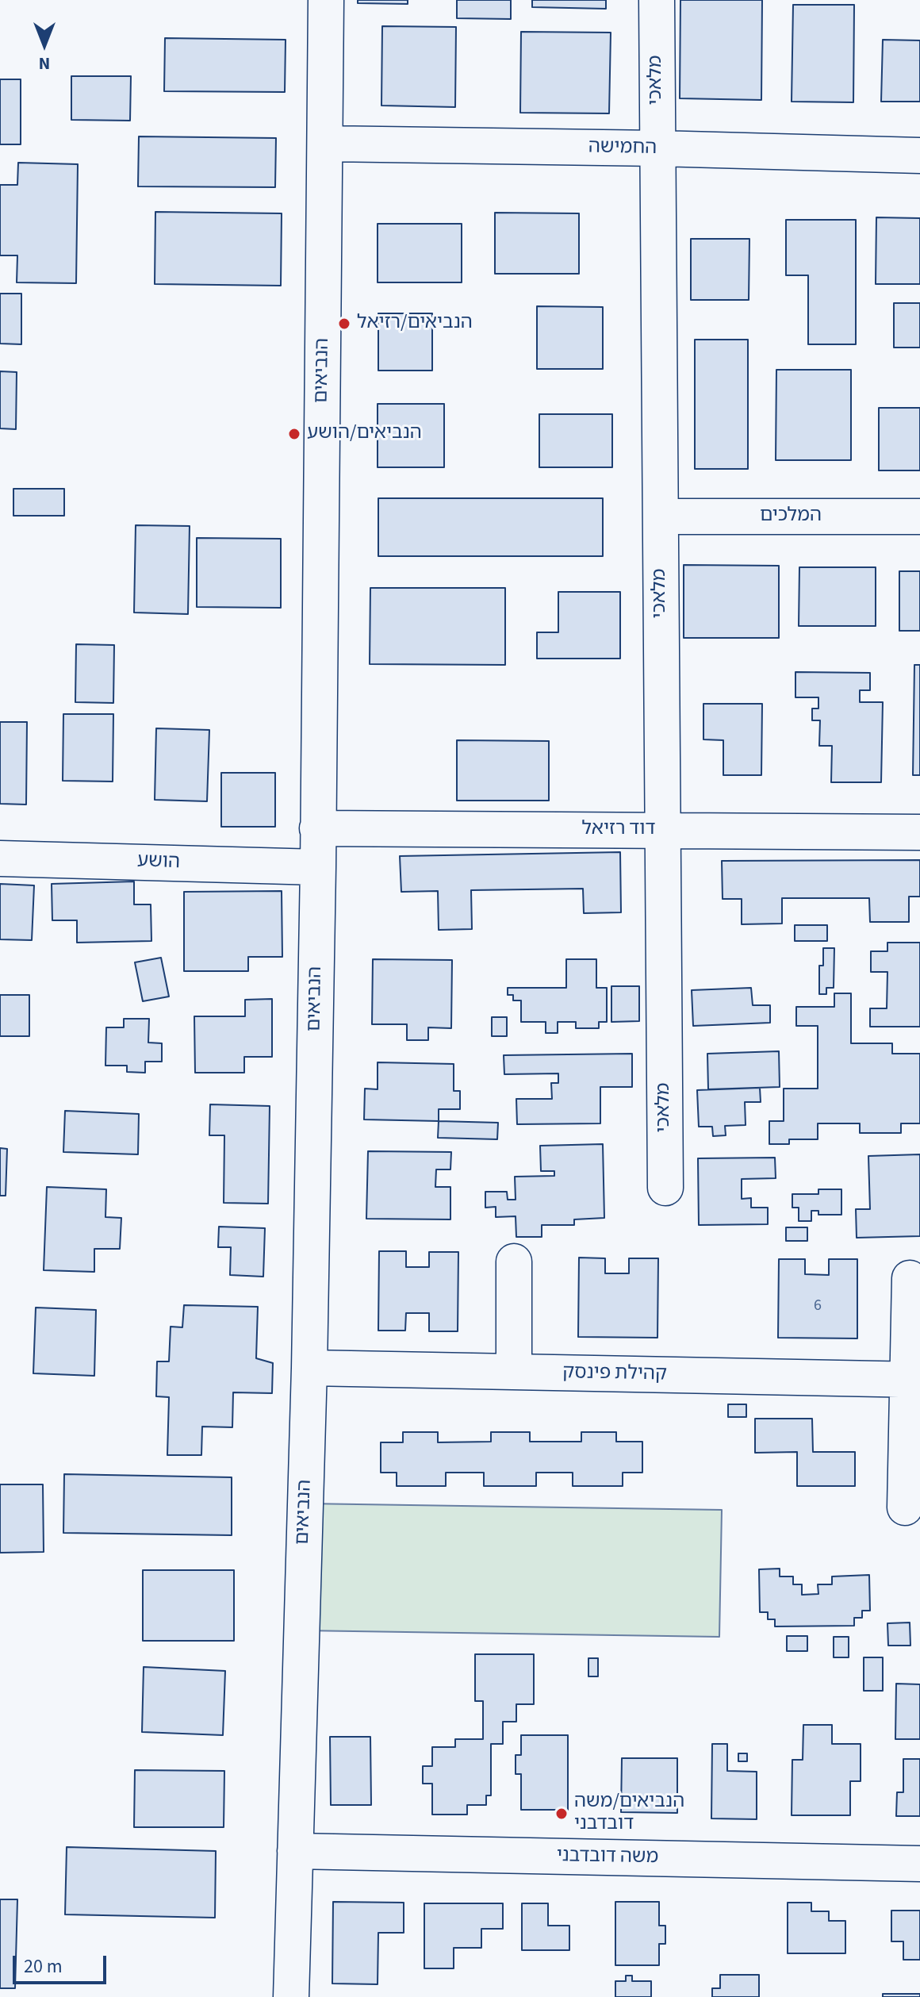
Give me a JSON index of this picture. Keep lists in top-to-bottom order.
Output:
{
  "streets": {
    "street": [
      "מלאכי",
      "החמישה",
      "הנביאים",
      "המלכים",
      "דוד רזיאל",
      "הושע",
      "קהילת פינסק",
      "משה דובדבני"
    ]
  },
  "crossings": [
    ["מלאכי", "החמישה"],
    ["מלאכי", "המלכים"],
    ["מלאכי", "דוד רזיאל"],
    ["החמישה", "הנביאים"],
    ["הנביאים", "דוד רזיאל"],
    ["הנביאים", "הושע"],
    ["הנביאים", "קהילת פינסק"],
    ["הנביאים", "משה דובדבני"]
  ],
  "places": ["הנביאים/רזיאל", "הנביאים/הושע", "הנביאים/משה דובדבני"],
  "house_numbers": ["6"],
  "scale_bar": "20 m",
  "north": "bottom"
}
